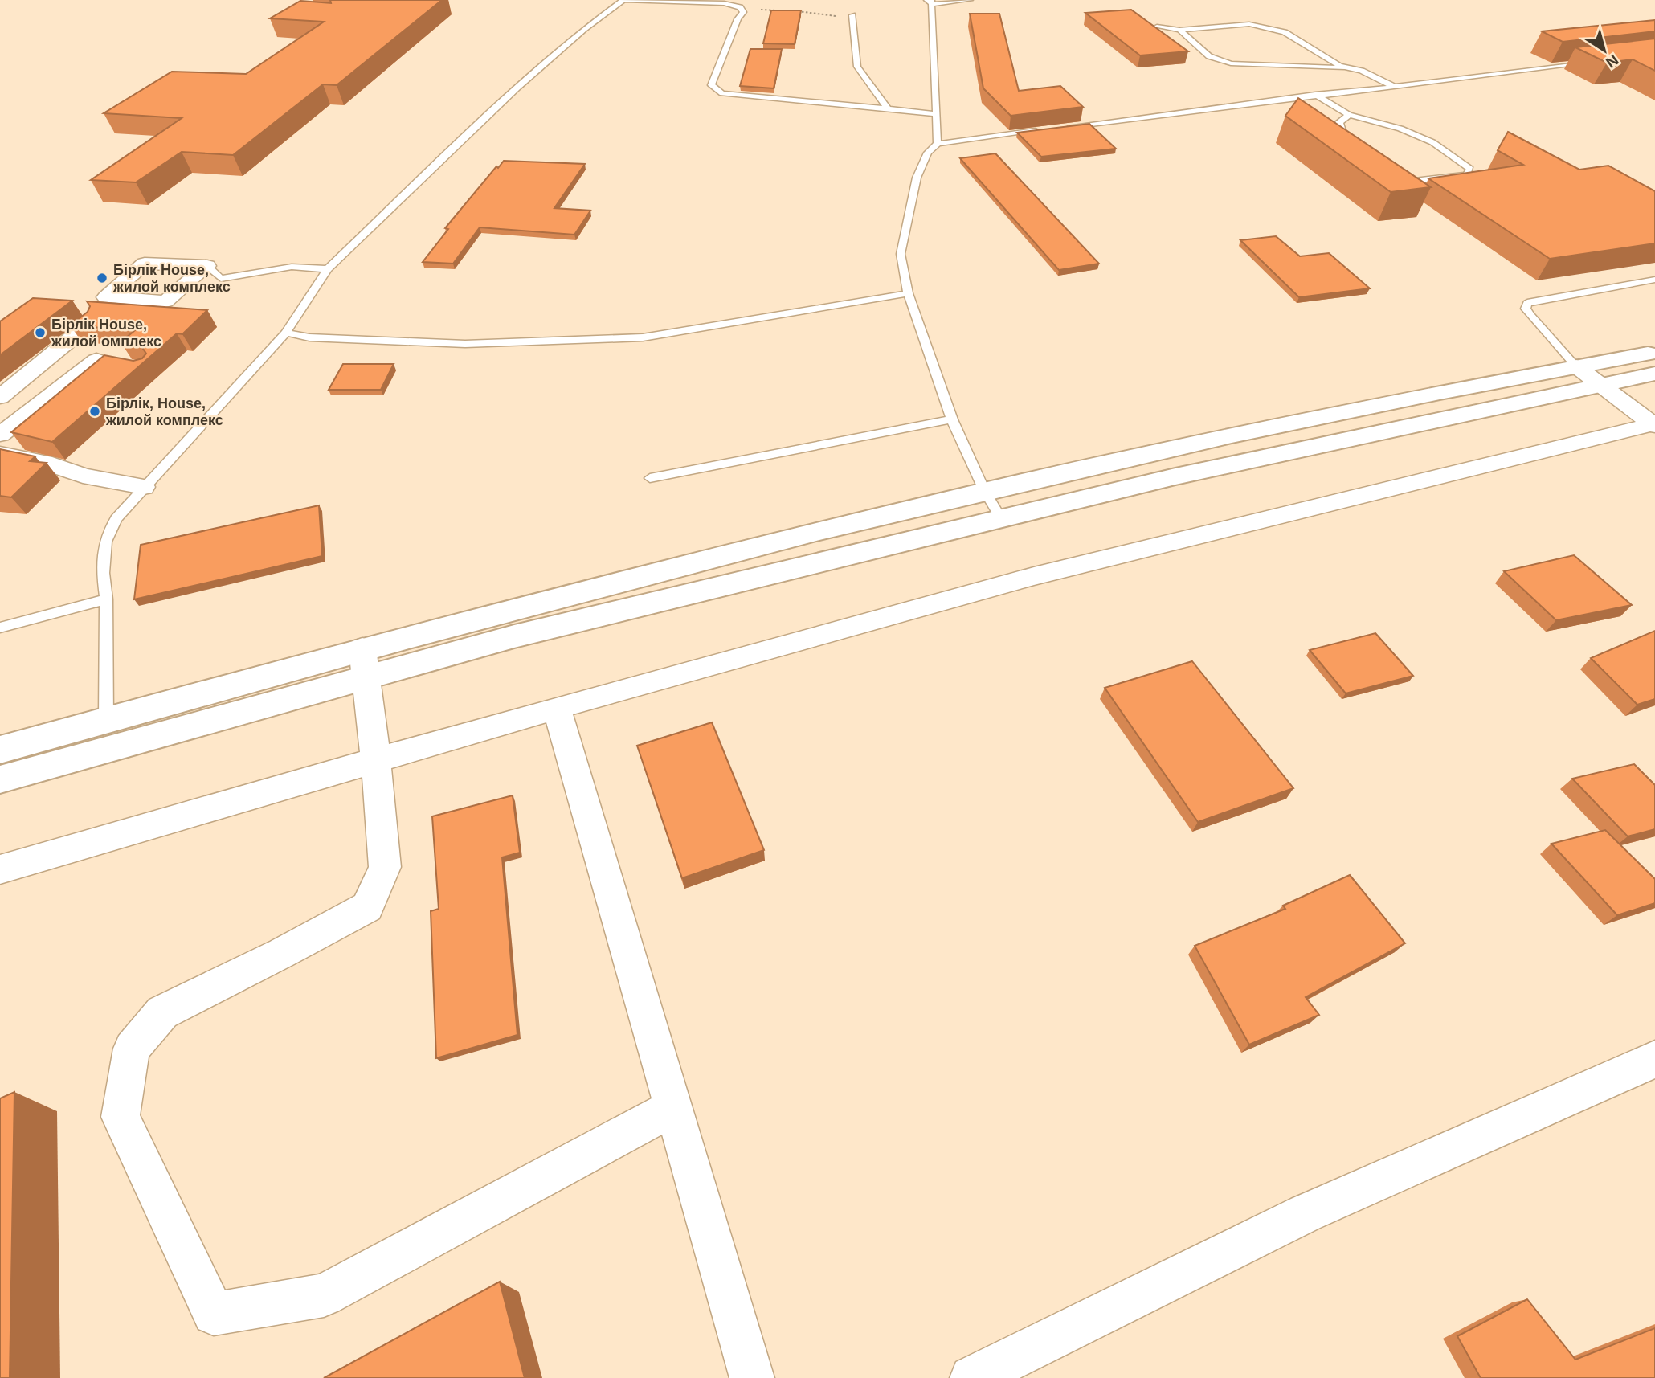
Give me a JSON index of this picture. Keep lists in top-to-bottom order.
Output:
{
  "places": ["Бірлік House, жилой комплекс", "Бірлік House, жилой омплекс", "Бірлік, House, жилой комплекс"],
  "north": "bottom right"
}
